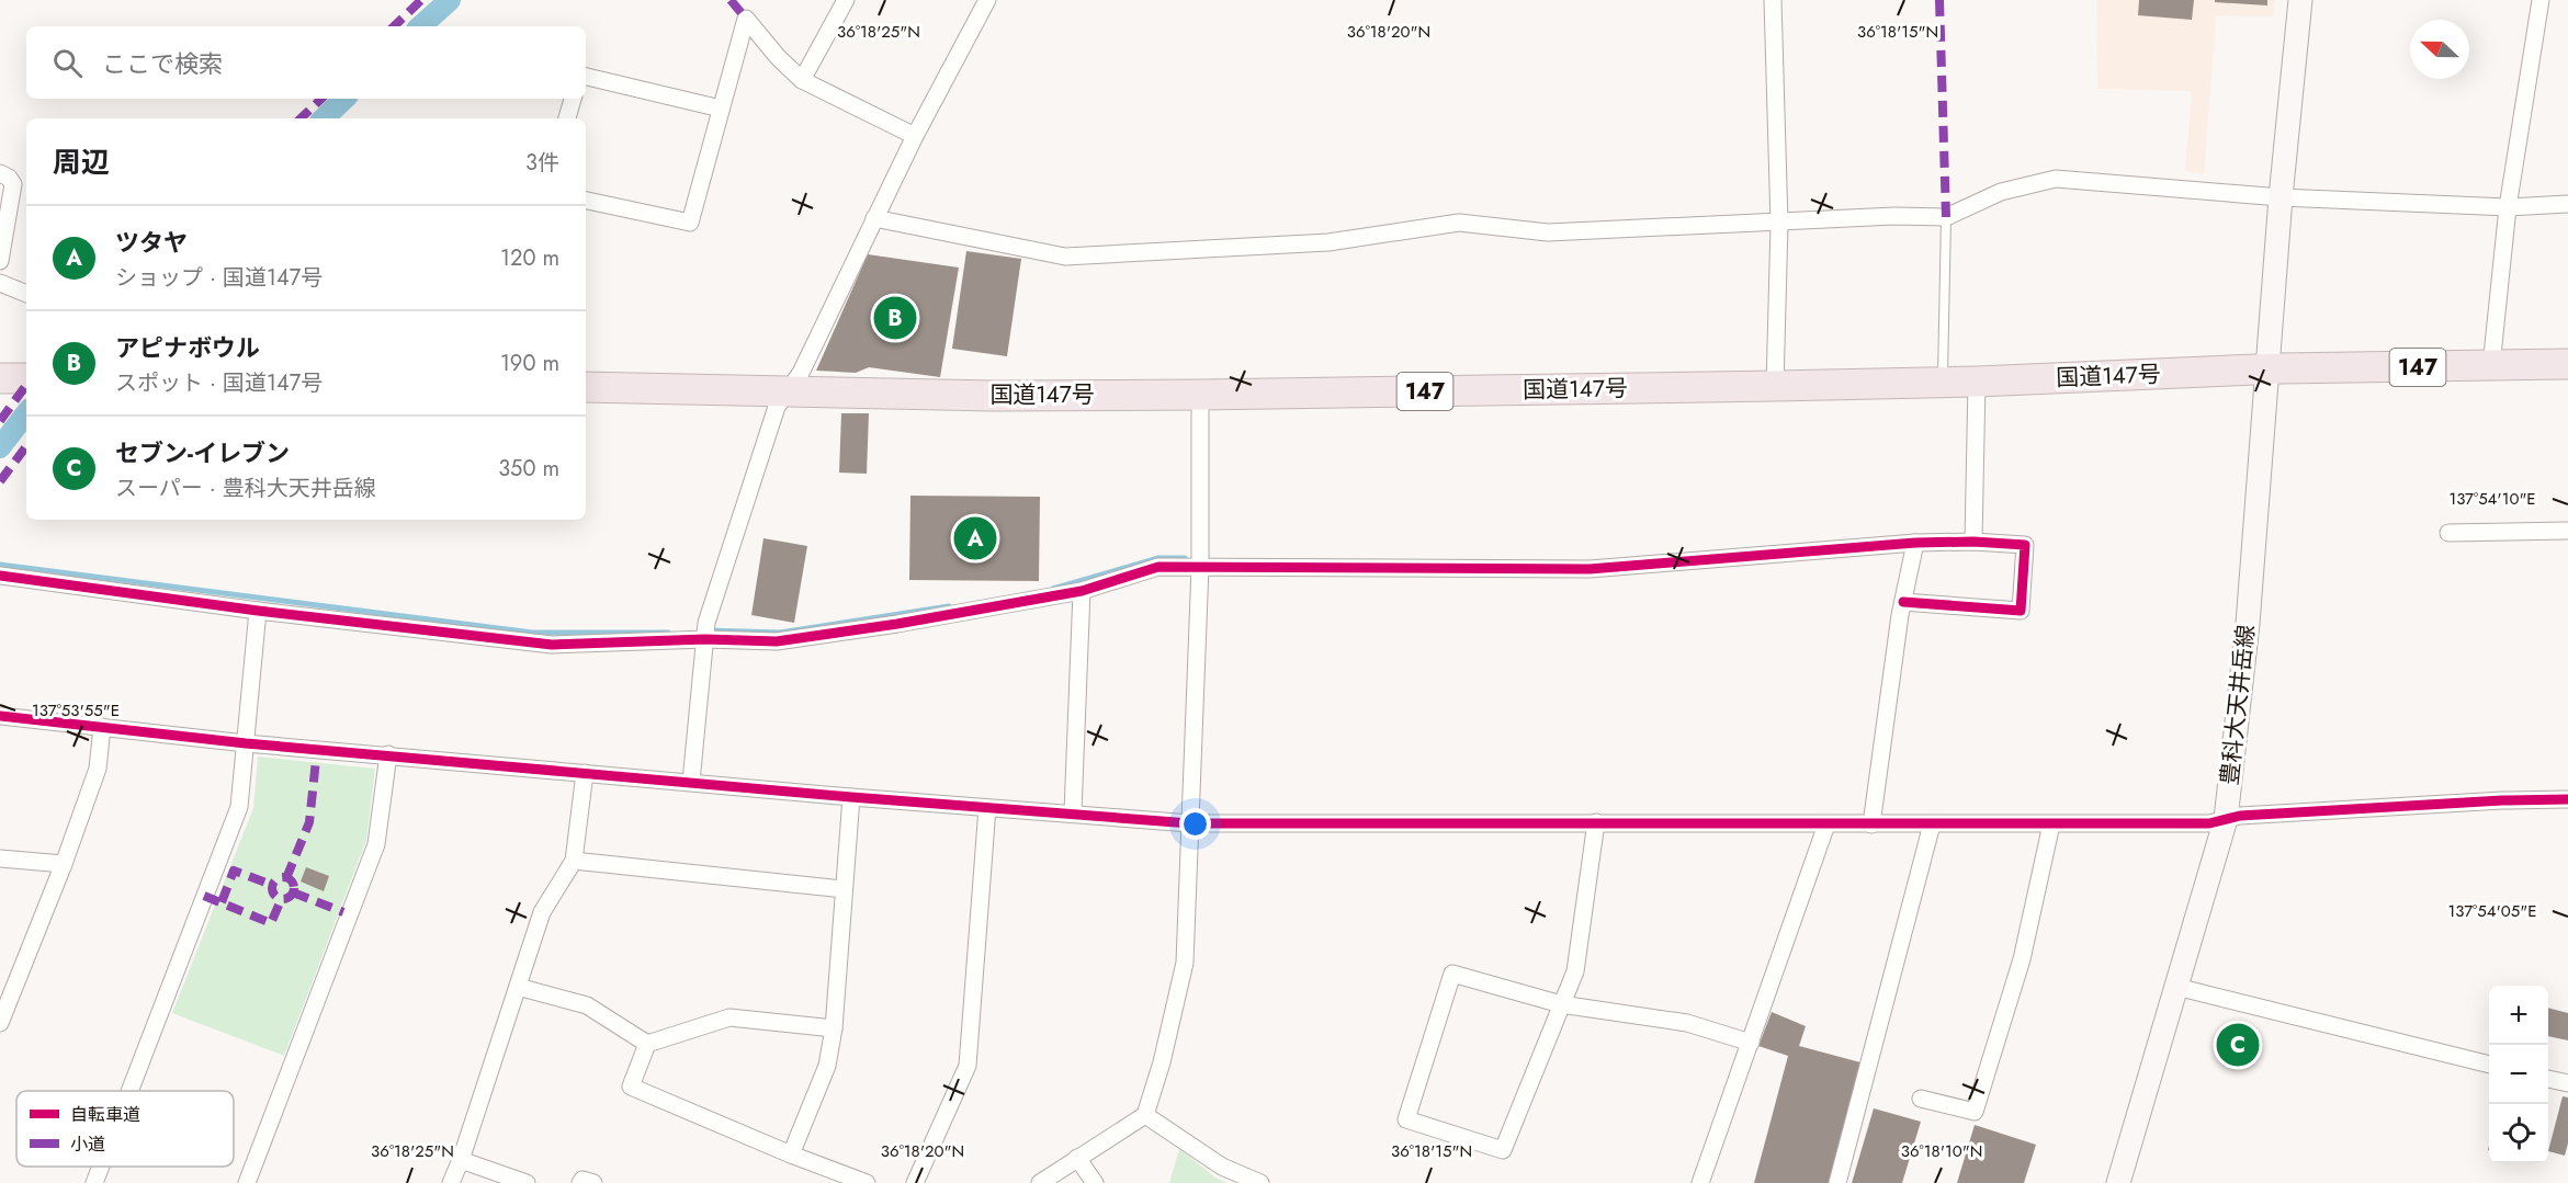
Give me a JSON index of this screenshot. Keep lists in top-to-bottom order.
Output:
{
  "streets": {
    "highway": ["147", "国道147号"],
    "main road": ["豊科大天井岳線"]
  },
  "crossings": [
    ["国道147号", "豊科大天井岳線"]
  ],
  "legend": ["自転車道", "小道"],
  "north": "left",
  "page": {
    "search": "ここで検索",
    "heading": ["周辺", "3件"],
    "list": [
      {
        "mark": "A",
        "name": "ツタヤ",
        "note": "ショップ · 国道147号",
        "value": "120 m"
      },
      {
        "mark": "B",
        "name": "アピナボウル",
        "note": "スポット · 国道147号",
        "value": "190 m"
      },
      {
        "mark": "C",
        "name": "セブン-イレブン",
        "note": "スーパー · 豊科大天井岳線",
        "value": "350 m"
      }
    ],
    "pins": ["B", "A", "C"],
    "map_buttons": ["+", "−"]
  },
  "coordinates": [
    "36°18'25\"N",
    "36°18'20\"N",
    "36°18'15\"N",
    "137°54'10\"E",
    "137°53'55\"E",
    "137°54'05\"E",
    "36°18'10\"N"
  ]
}
